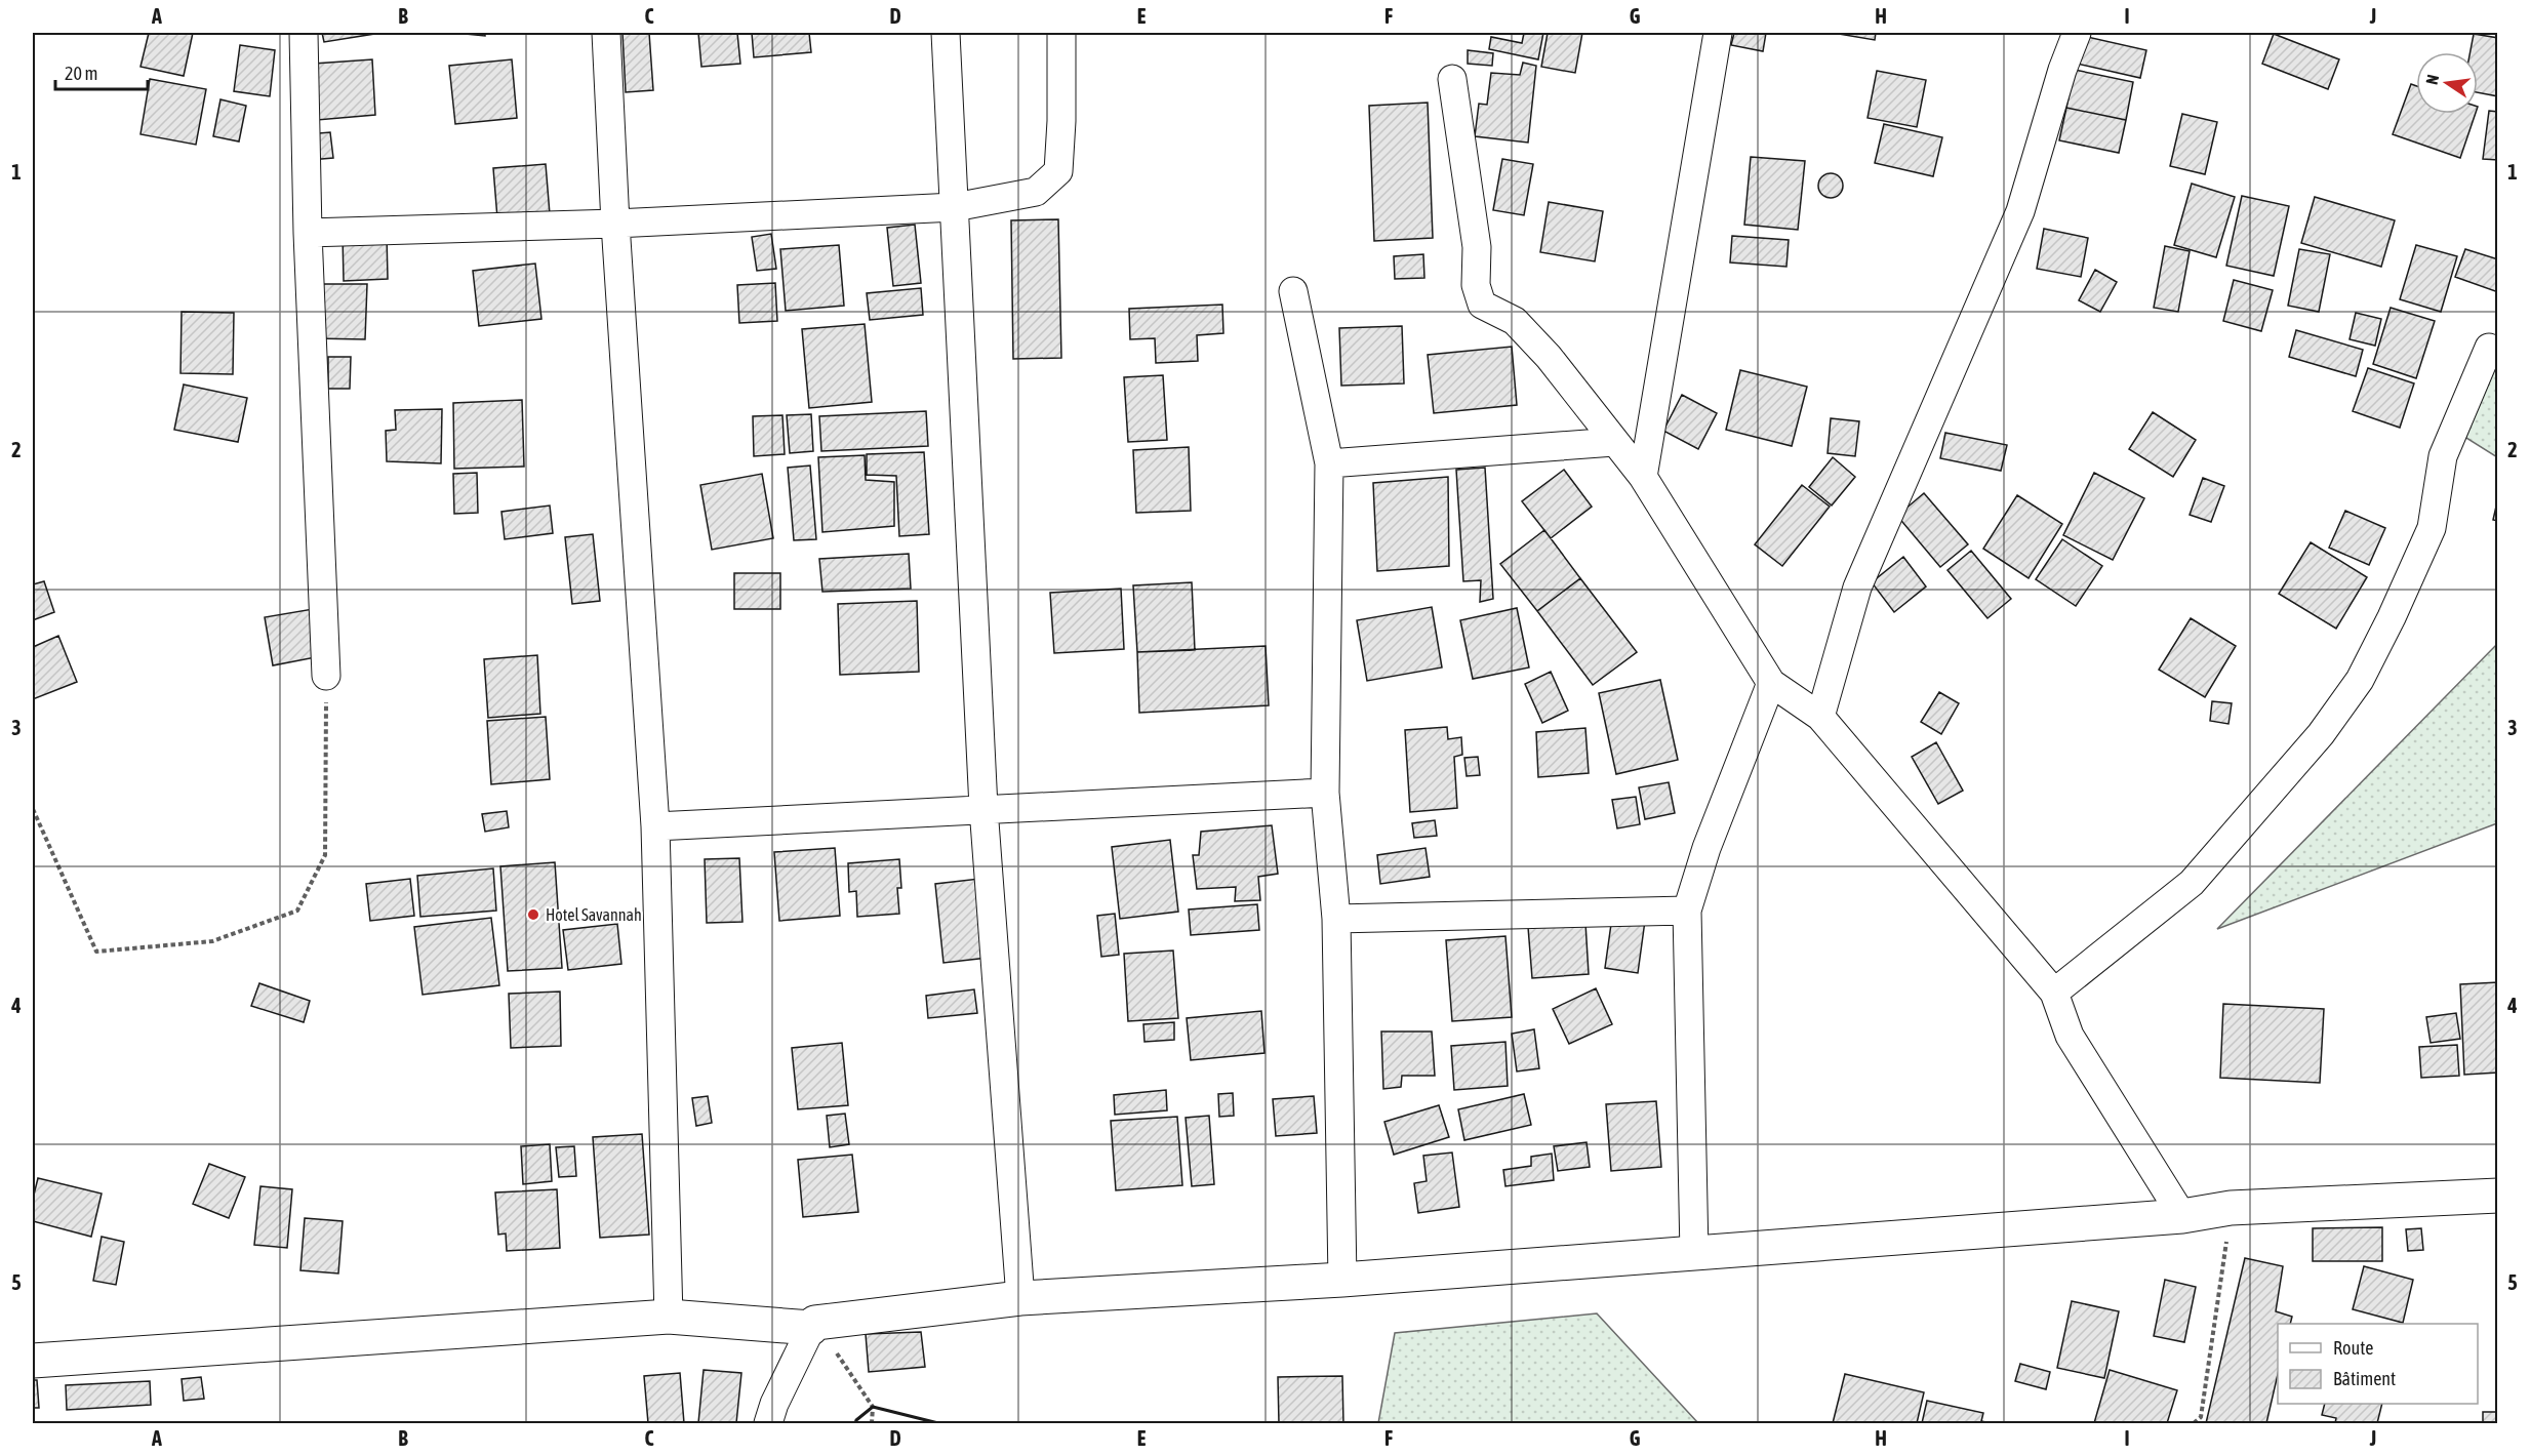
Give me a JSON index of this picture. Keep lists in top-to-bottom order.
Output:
{
  "places": ["Hotel Savannah"],
  "legend": ["Route", "Bâtiment"],
  "scale_bar": "20 m",
  "north": "left",
  "grid": {
    "columns": [
      "A",
      "B",
      "C",
      "D",
      "E",
      "F",
      "G",
      "H",
      "I",
      "J"
    ],
    "rows": [
      "1",
      "2",
      "3",
      "4",
      "5"
    ]
  }
}
